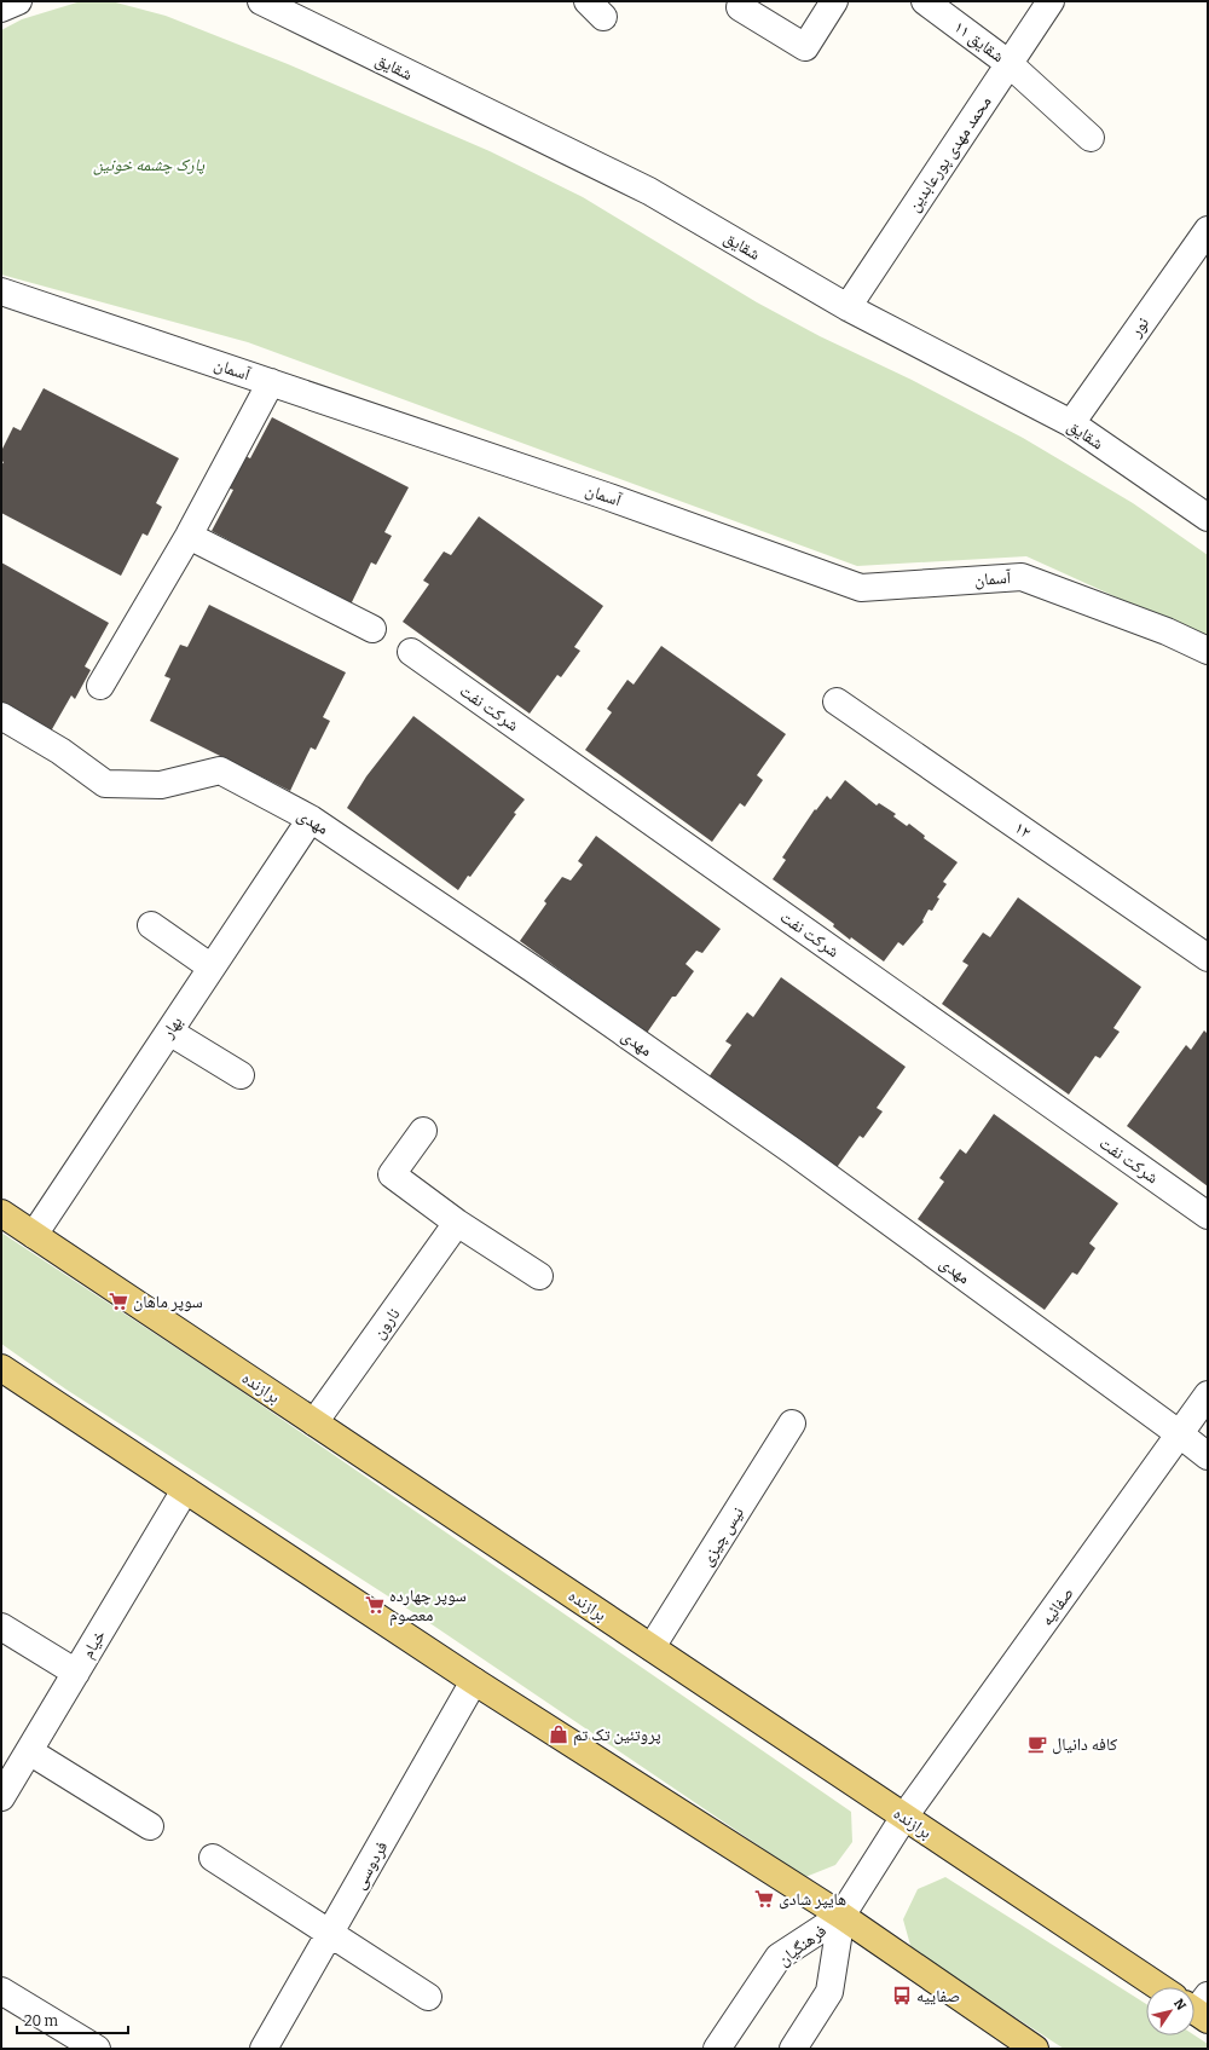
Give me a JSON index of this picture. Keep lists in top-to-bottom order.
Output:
{
  "streets": {
    "main road": ["برازنده"],
    "street": [
      "شقایق ۱۱",
      "شقایق",
      "محمد مهدی پورعابدین",
      "نور",
      "آسمان",
      "شرکت نفت",
      "مهدی",
      "۱۲",
      "بهار",
      "نارون",
      "نیس چیزی",
      "صفائیه",
      "خیام",
      "فردوسی",
      "فرهنگیان"
    ]
  },
  "crossings": [
    ["شقایق ۱۱", "محمد مهدی پورعابدین"],
    ["شقایق", "محمد مهدی پورعابدین"],
    ["شقایق", "نور"],
    ["مهدی", "بهار"],
    ["مهدی", "صفائیه"],
    ["بهار", "برازنده"],
    ["نارون", "برازنده"],
    ["برازنده", "نیس چیزی"],
    ["برازنده", "صفائیه"],
    ["صفائیه", "فرهنگیان"]
  ],
  "parks": ["پارک چشمه خونین"],
  "places": {
    "supermarket": ["سوپر ماهان", "سوپر چهارده معصوم", "هایپر شادی"],
    "shop": ["پروتئین تک تم"],
    "cafe": ["کافه دانیال"],
    "bus stop": ["صفاییه"]
  },
  "scale_bar": "20 m",
  "north": "top right"
}
